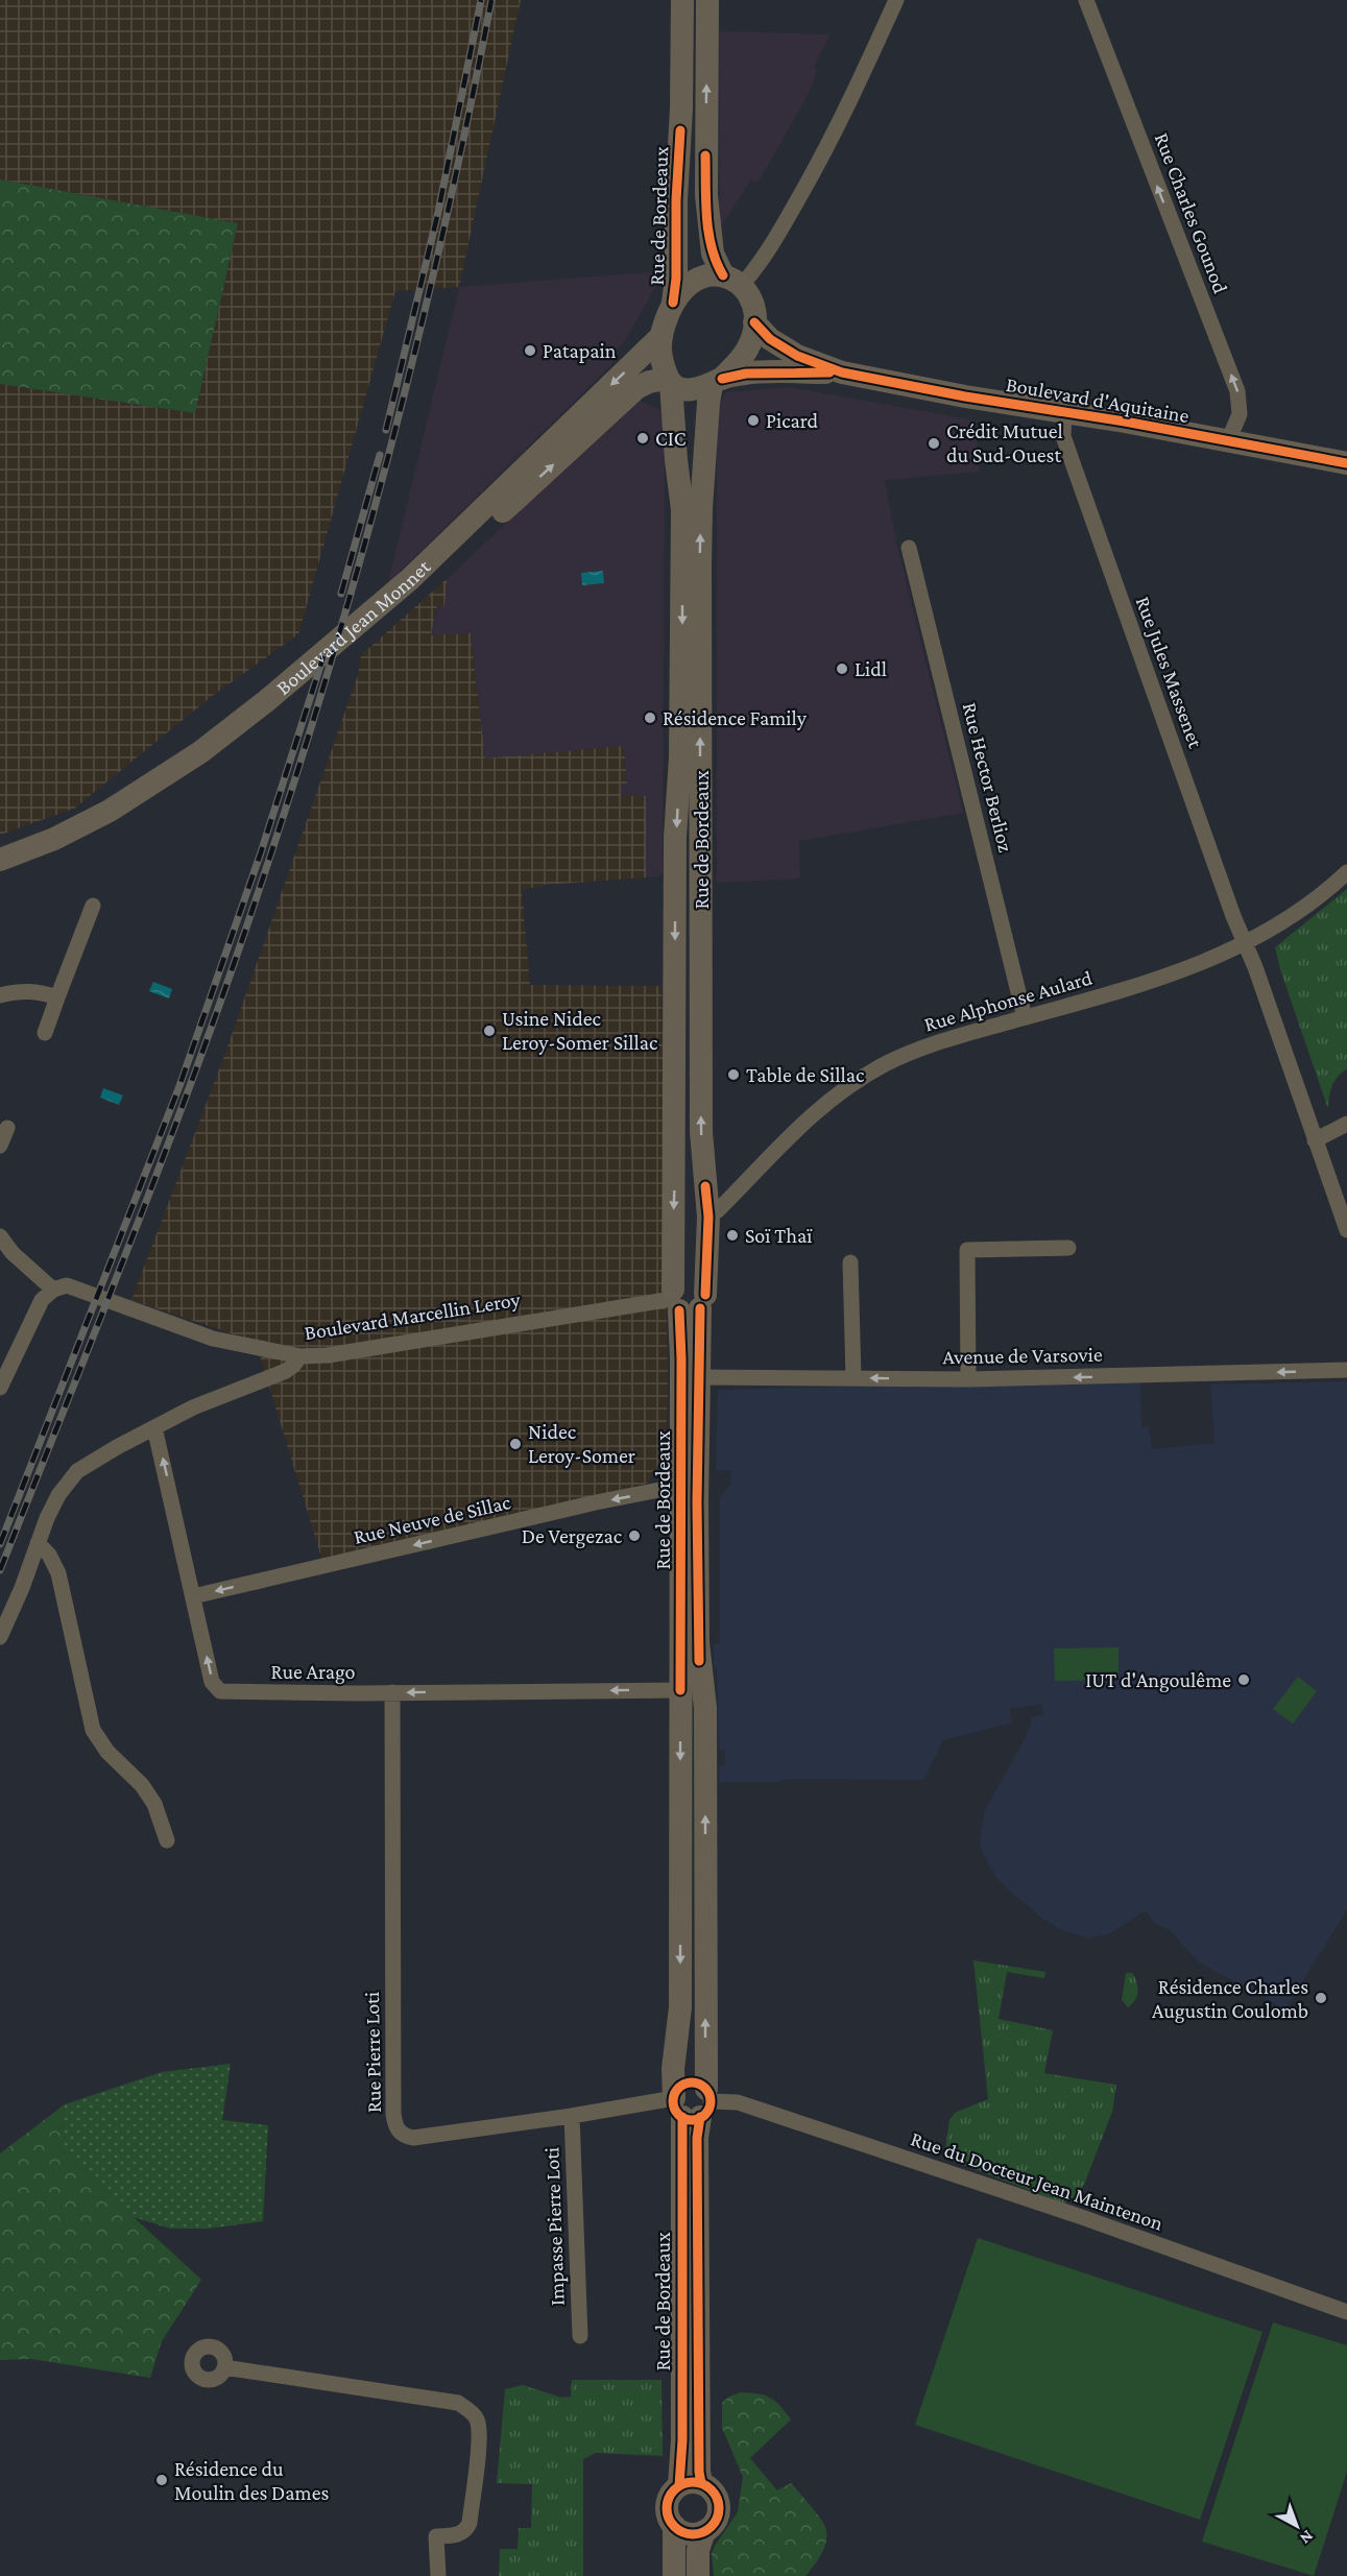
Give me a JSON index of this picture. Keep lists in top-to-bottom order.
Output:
{
  "streets": {
    "main road": ["Rue de Bordeaux", "Boulevard d'Aquitaine", "Boulevard Jean Monnet"],
    "street": [
      "Rue Charles Gounod",
      "Rue Jules Massenet",
      "Rue Hector Berlioz",
      "Rue Alphonse Aulard",
      "Boulevard Marcellin Leroy",
      "Avenue de Varsovie",
      "Rue Neuve de Sillac",
      "Rue Arago",
      "Rue Pierre Loti",
      "Rue du Docteur Jean Maintenon",
      "Impasse Pierre Loti"
    ]
  },
  "crossings": [
    ["Rue Charles Gounod", "Boulevard d'Aquitaine"],
    ["Rue de Bordeaux", "Boulevard d'Aquitaine"],
    ["Rue de Bordeaux", "Boulevard Jean Monnet"],
    ["Rue de Bordeaux", "Rue Alphonse Aulard"],
    ["Rue de Bordeaux", "Boulevard Marcellin Leroy"],
    ["Rue de Bordeaux", "Avenue de Varsovie"],
    ["Rue de Bordeaux", "Rue Neuve de Sillac"],
    ["Rue de Bordeaux", "Rue Arago"],
    ["Rue de Bordeaux", "Rue Pierre Loti"],
    ["Rue de Bordeaux", "Rue du Docteur Jean Maintenon"],
    ["Boulevard d'Aquitaine", "Boulevard Jean Monnet"],
    ["Boulevard d'Aquitaine", "Rue Jules Massenet"],
    ["Rue Jules Massenet", "Rue Alphonse Aulard"],
    ["Rue Hector Berlioz", "Rue Alphonse Aulard"],
    ["Rue Neuve de Sillac", "Rue Arago"],
    ["Rue Arago", "Rue Pierre Loti"],
    ["Rue Pierre Loti", "Rue du Docteur Jean Maintenon"],
    ["Rue Pierre Loti", "Impasse Pierre Loti"]
  ],
  "one_way": [
    "Rue Charles Gounod",
    "Avenue de Varsovie",
    "Rue Neuve de Sillac",
    "Rue Arago"
  ],
  "places": [
    "Patapain",
    "Picard",
    "CIC",
    "Crédit Mutuel du Sud-Ouest",
    "Lidl",
    "Résidence Family",
    "Usine Nidec Leroy-Somer Sillac",
    "Table de Sillac",
    "Soï Thaï",
    "Nidec Leroy-Somer",
    "De Vergezac",
    "IUT d'Angoulême",
    "Résidence Charles Augustin Coulomb",
    "Résidence du Moulin des Dames"
  ],
  "north": "bottom right"
}
